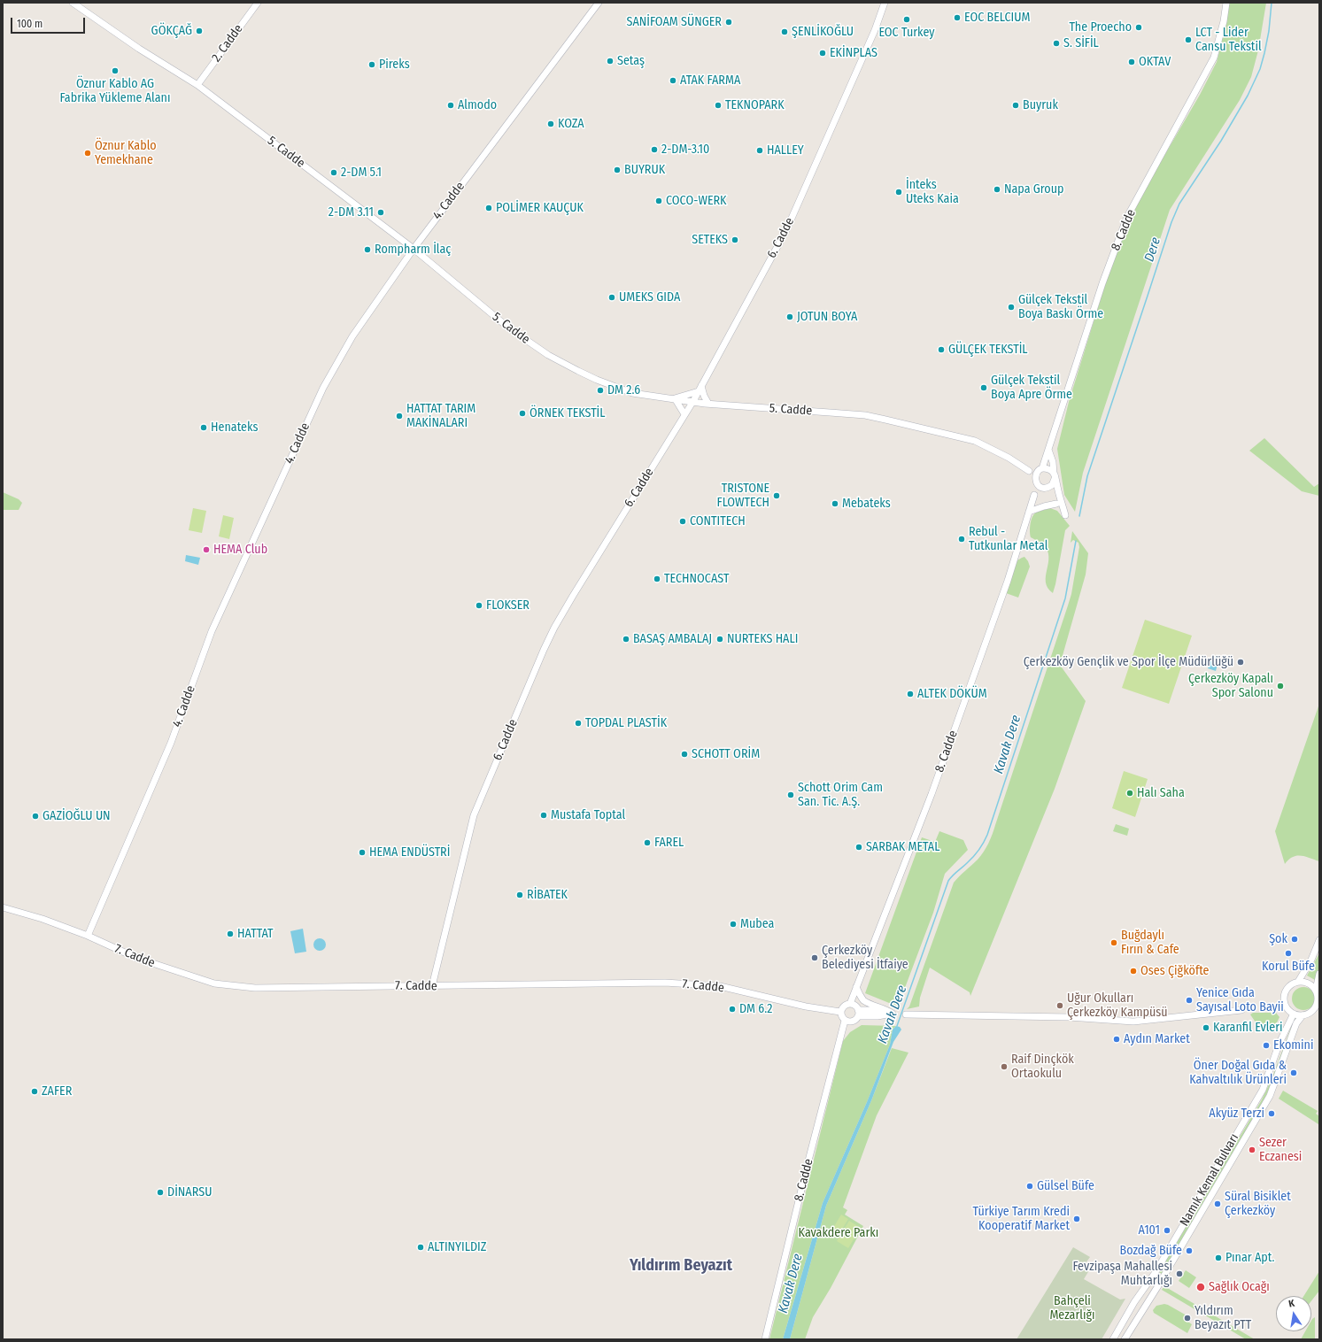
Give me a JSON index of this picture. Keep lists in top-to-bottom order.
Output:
{
  "streets": {
    "street": [
      "2. Cadde",
      "5. Cadde",
      "4. Cadde",
      "8. Cadde",
      "6. Cadde",
      "7. Cadde",
      "Namık Kemal Bulvarı"
    ]
  },
  "crossings": [
    ["2. Cadde", "5. Cadde"],
    ["5. Cadde", "4. Cadde"],
    ["5. Cadde", "6. Cadde"],
    ["4. Cadde", "7. Cadde"],
    ["8. Cadde", "7. Cadde"],
    ["6. Cadde", "7. Cadde"]
  ],
  "districts": ["Yıldırım Beyazıt"],
  "water": ["Dere", "Kavak Dere"],
  "parks": ["Kavakdere Parkı", "Bahçeli Mezarlığı"],
  "places": [
    "EOC BELCIUM",
    "EOC Turkey",
    "SANİFOAM SÜNGER",
    "The Proecho",
    "GÖKÇAĞ",
    "ŞENLİKOĞLU",
    "LCT - Lider Cansu Tekstil",
    "S. SİFİL",
    "EKİNPLAS",
    "Setaş",
    "OKTAV",
    "Pireks",
    "Öznur Kablo AG Fabrika Yükleme Alanı",
    "ATAK FARMA",
    "Almodo",
    "TEKNOPARK",
    "Buyruk",
    "KOZA",
    "2-DM-3.10",
    "HALLEY",
    "Öznur Kablo Yemekhane",
    "BUYRUK",
    "2-DM 5.1",
    "Napa Group",
    "İnteks Uteks Kaia",
    "COCO-WERK",
    "POLİMER KAUÇUK",
    "2-DM 3.11",
    "SETEKS",
    "Rompharm İlaç",
    "UMEKS GIDA",
    "Gülçek Tekstil Boya Baskı Örme",
    "JOTUN BOYA",
    "GÜLÇEK TEKSTİL",
    "Gülçek Tekstil Boya Apre Örme",
    "DM 2.6",
    "ÖRNEK TEKSTİL",
    "HATTAT TARIM MAKİNALARI",
    "Henateks",
    "TRISTONE FLOWTECH",
    "Mebateks",
    "CONTITECH",
    "Rebul - Tutkunlar Metal",
    "HEMA Club",
    "TECHNOCAST",
    "FLOKSER",
    "BASAŞ AMBALAJ",
    "NURTEKS HALI",
    "Çerkezköy Gençlik ve Spor İlçe Müdürlüğü",
    "Çerkezköy Kapalı Spor Salonu",
    "ALTEK DÖKÜM",
    "TOPDAL PLASTİK",
    "SCHOTT ORİM",
    "Halı Saha",
    "Schott Orim Cam San. Tic. A.Ş.",
    "Mustafa Toptal",
    "GAZİOĞLU UN",
    "FAREL",
    "SARBAK METAL",
    "HEMA ENDÜSTRİ",
    "RİBATEK",
    "Mubea",
    "HATTAT",
    "Şok",
    "Buğdaylı Fırın & Cafe",
    "Korul Büfe",
    "Çerkezköy Belediyesi İtfaiye",
    "Oses Çiğköfte",
    "Yenice Gıda Sayısal Loto Bayii",
    "Uğur Okulları Çerkezköy Kampüsü",
    "DM 6.2",
    "Karanfil Evleri",
    "Aydın Market",
    "Ekomini",
    "Raif Dinçkök Ortaokulu",
    "Öner Doğal Gıda & Kahvaltılık Ürünleri",
    "ZAFER",
    "Akyüz Terzi",
    "Sezer Eczanesi",
    "Gülsel Büfe",
    "DİNARSU",
    "Süral Bisiklet Çerkezköy",
    "Türkiye Tarım Kredi Kooperatif Market",
    "A101",
    "ALTINYILDIZ",
    "Bozdağ Büfe",
    "Pınar Apt.",
    "Fevzipaşa Mahallesi Muhtarlığı",
    "Sağlık Ocağı",
    "Yıldırım Beyazıt PTT"
  ],
  "scale_bar": "100 m",
  "north": "top"
}
